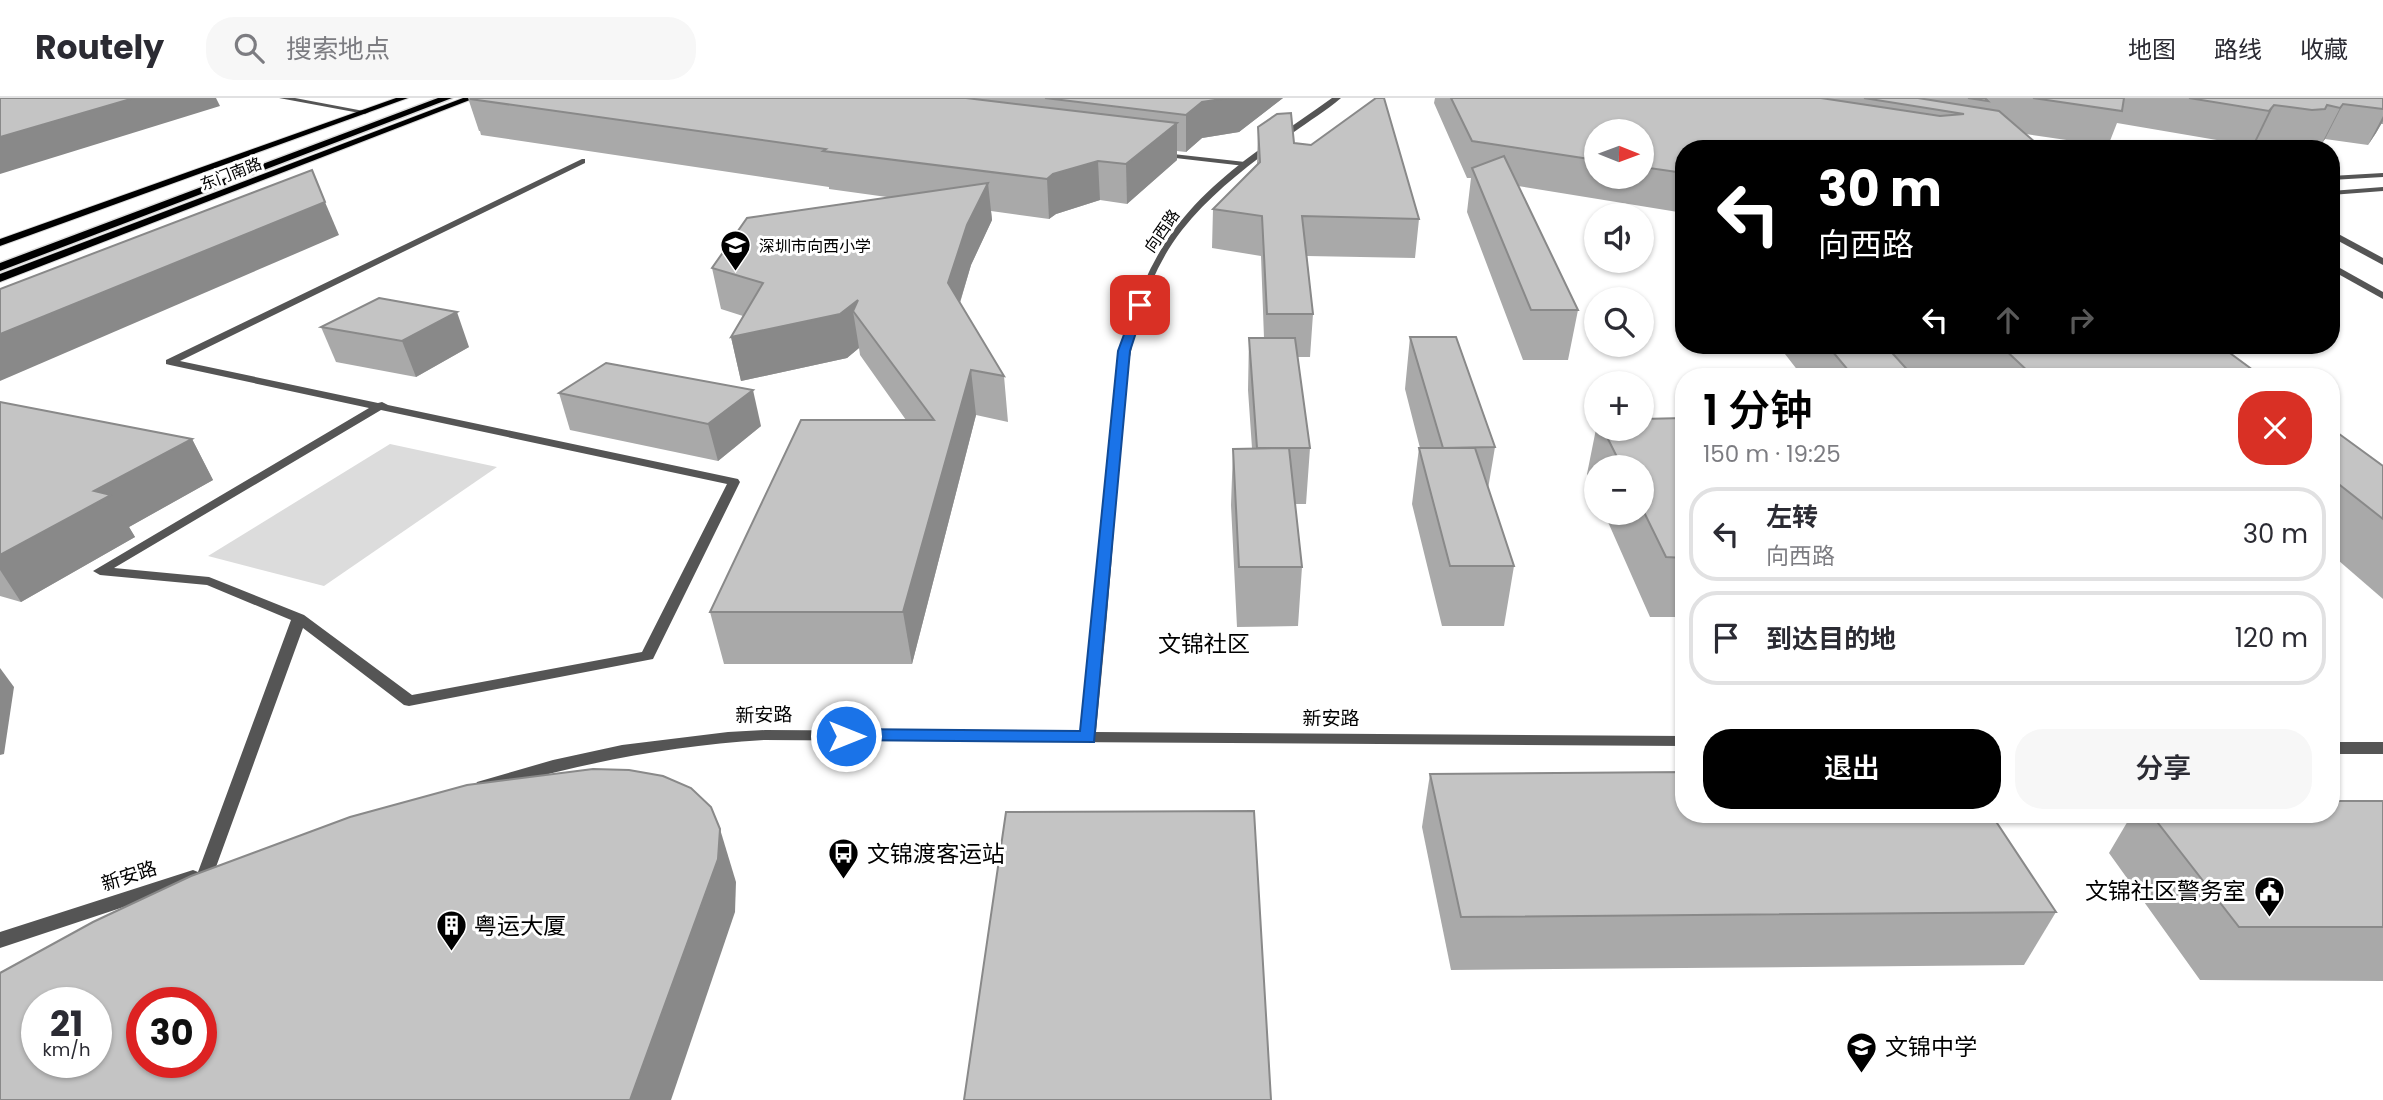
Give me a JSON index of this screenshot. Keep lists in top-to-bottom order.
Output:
{
  "streets": {
    "main road": ["东门南路"],
    "street": ["向西路", "新安路"]
  },
  "crossings": [
    ["向西路", "新安路"]
  ],
  "districts": ["文锦社区"],
  "places": {
    "school or university": ["深圳市向西小学", "文锦中学"],
    "bus stop": ["文锦渡客运站"],
    "public building": ["文锦社区警务室"],
    "building": ["粤运大厦"]
  },
  "north": "right",
  "page": {
    "header": "Routely",
    "search": "搜索地点",
    "nav": ["地图", "路线", "收藏"],
    "map_buttons": ["+", "−"],
    "turn": ["30 m", "向西路"],
    "heading": ["1 分钟", "150 m · 19:25"],
    "list": [
      {
        "name": "左转",
        "note": "向西路",
        "value": "30 m"
      },
      {
        "name": "到达目的地",
        "value": "120 m"
      }
    ],
    "buttons": ["退出", "分享"],
    "speed": "21 km/h",
    "limit": "30"
  }
}
